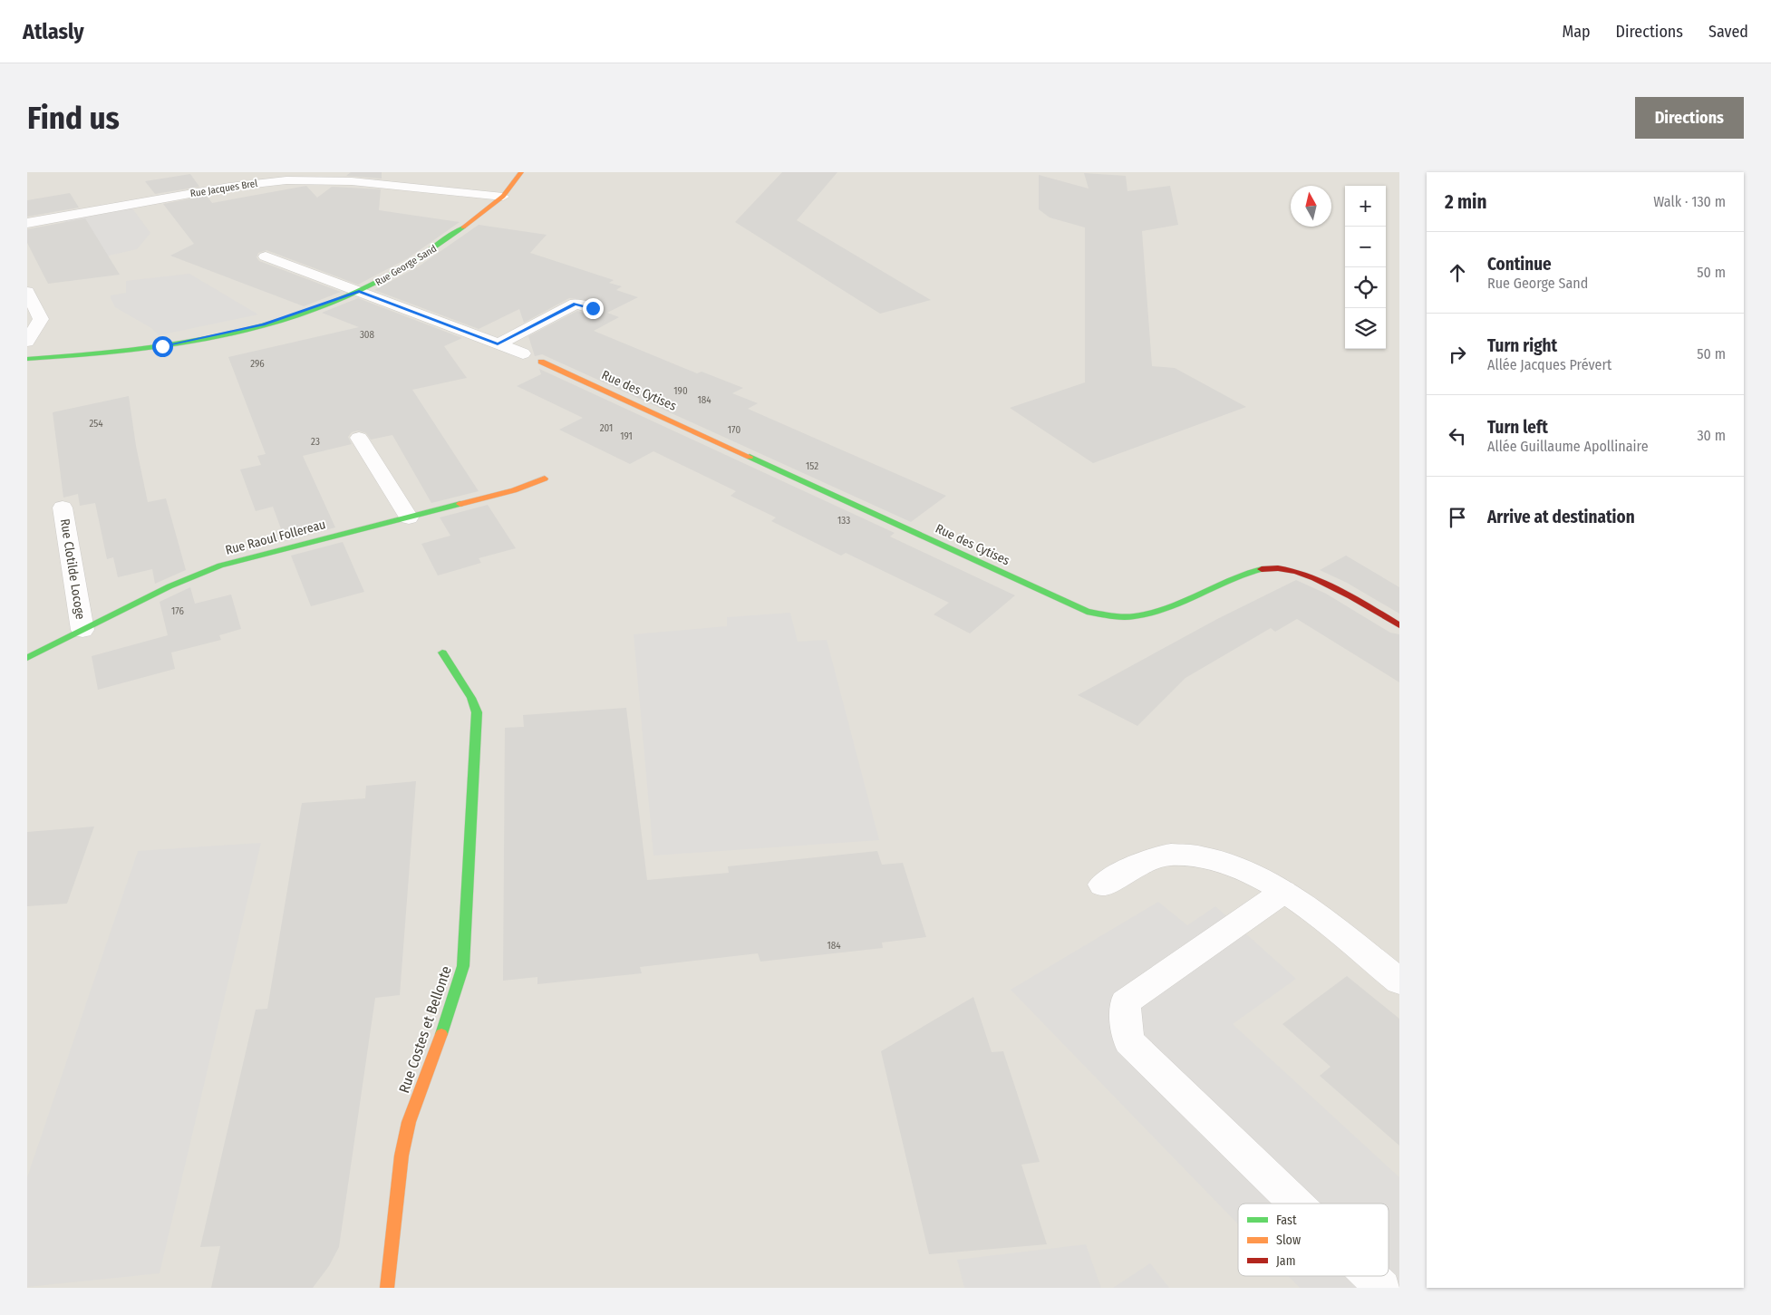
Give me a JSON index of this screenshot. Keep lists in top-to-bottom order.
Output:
{
  "streets": {
    "street": [
      "Rue Jacques Brel",
      "Rue George Sand",
      "Rue des Cytises",
      "Rue Raoul Follereau",
      "Rue Clotilde Locoge",
      "Rue Costes et Bellonte"
    ]
  },
  "crossings": [
    ["Rue Jacques Brel", "Rue George Sand"],
    ["Rue Raoul Follereau", "Rue Clotilde Locoge"]
  ],
  "house_numbers": [
    "308",
    "296",
    "190",
    "184",
    "254",
    "201",
    "170",
    "191",
    "23",
    "152",
    "133",
    "176",
    "184"
  ],
  "legend": ["Fast", "Slow", "Jam"],
  "north": "top",
  "page": {
    "header": "Atlasly",
    "nav": ["Map", "Directions", "Saved"],
    "buttons": "Directions",
    "title": "Find us",
    "heading": ["2 min", "Walk · 130 m"],
    "map_buttons": ["+", "−"],
    "list": [
      ["Continue", "Rue George Sand", "50 m"],
      ["Turn right", "Allée Jacques Prévert", "50 m"],
      ["Turn left", "Allée Guillaume Apollinaire", "30 m"],
      "Arrive at destination"
    ]
  }
}
